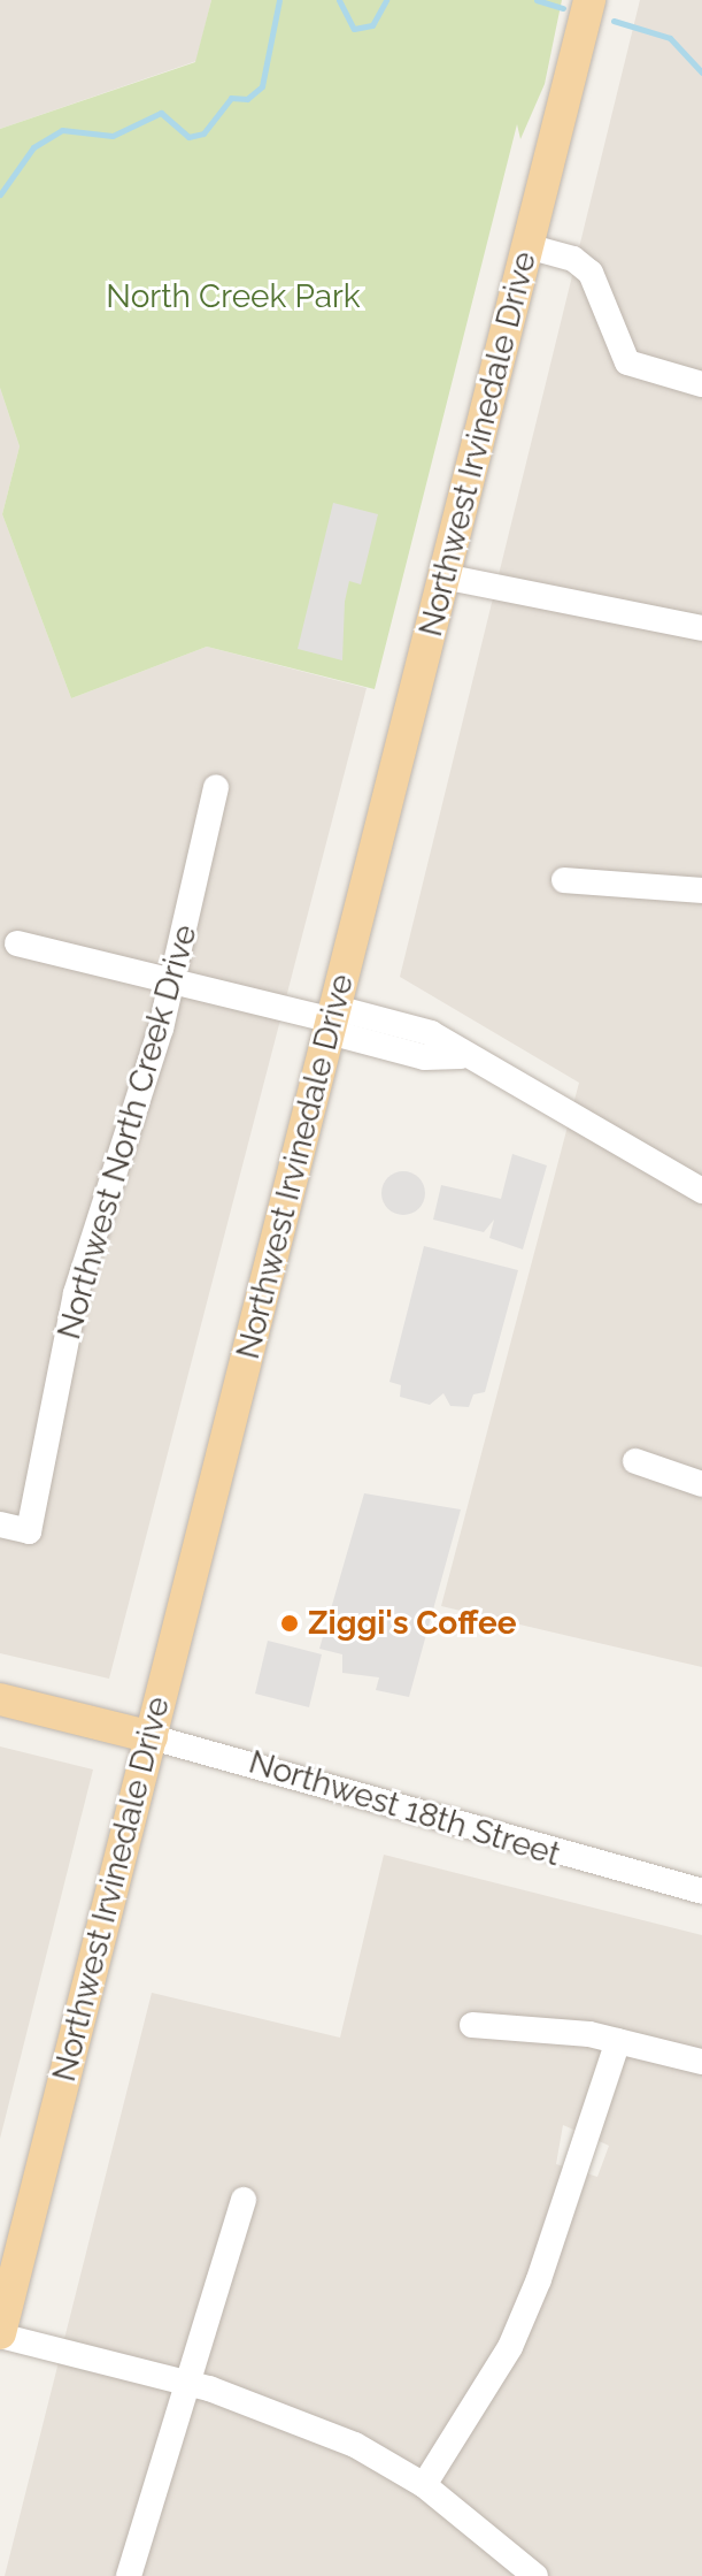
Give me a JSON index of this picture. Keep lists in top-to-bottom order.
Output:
{
  "streets": {
    "main road": ["Northwest Irvinedale Drive", "Northwest 18th Street"],
    "street": ["Northwest North Creek Drive"]
  },
  "crossings": [
    ["Northwest Irvinedale Drive", "Northwest 18th Street"]
  ],
  "parks": ["North Creek Park"],
  "places": ["Ziggi's Coffee"]
}
